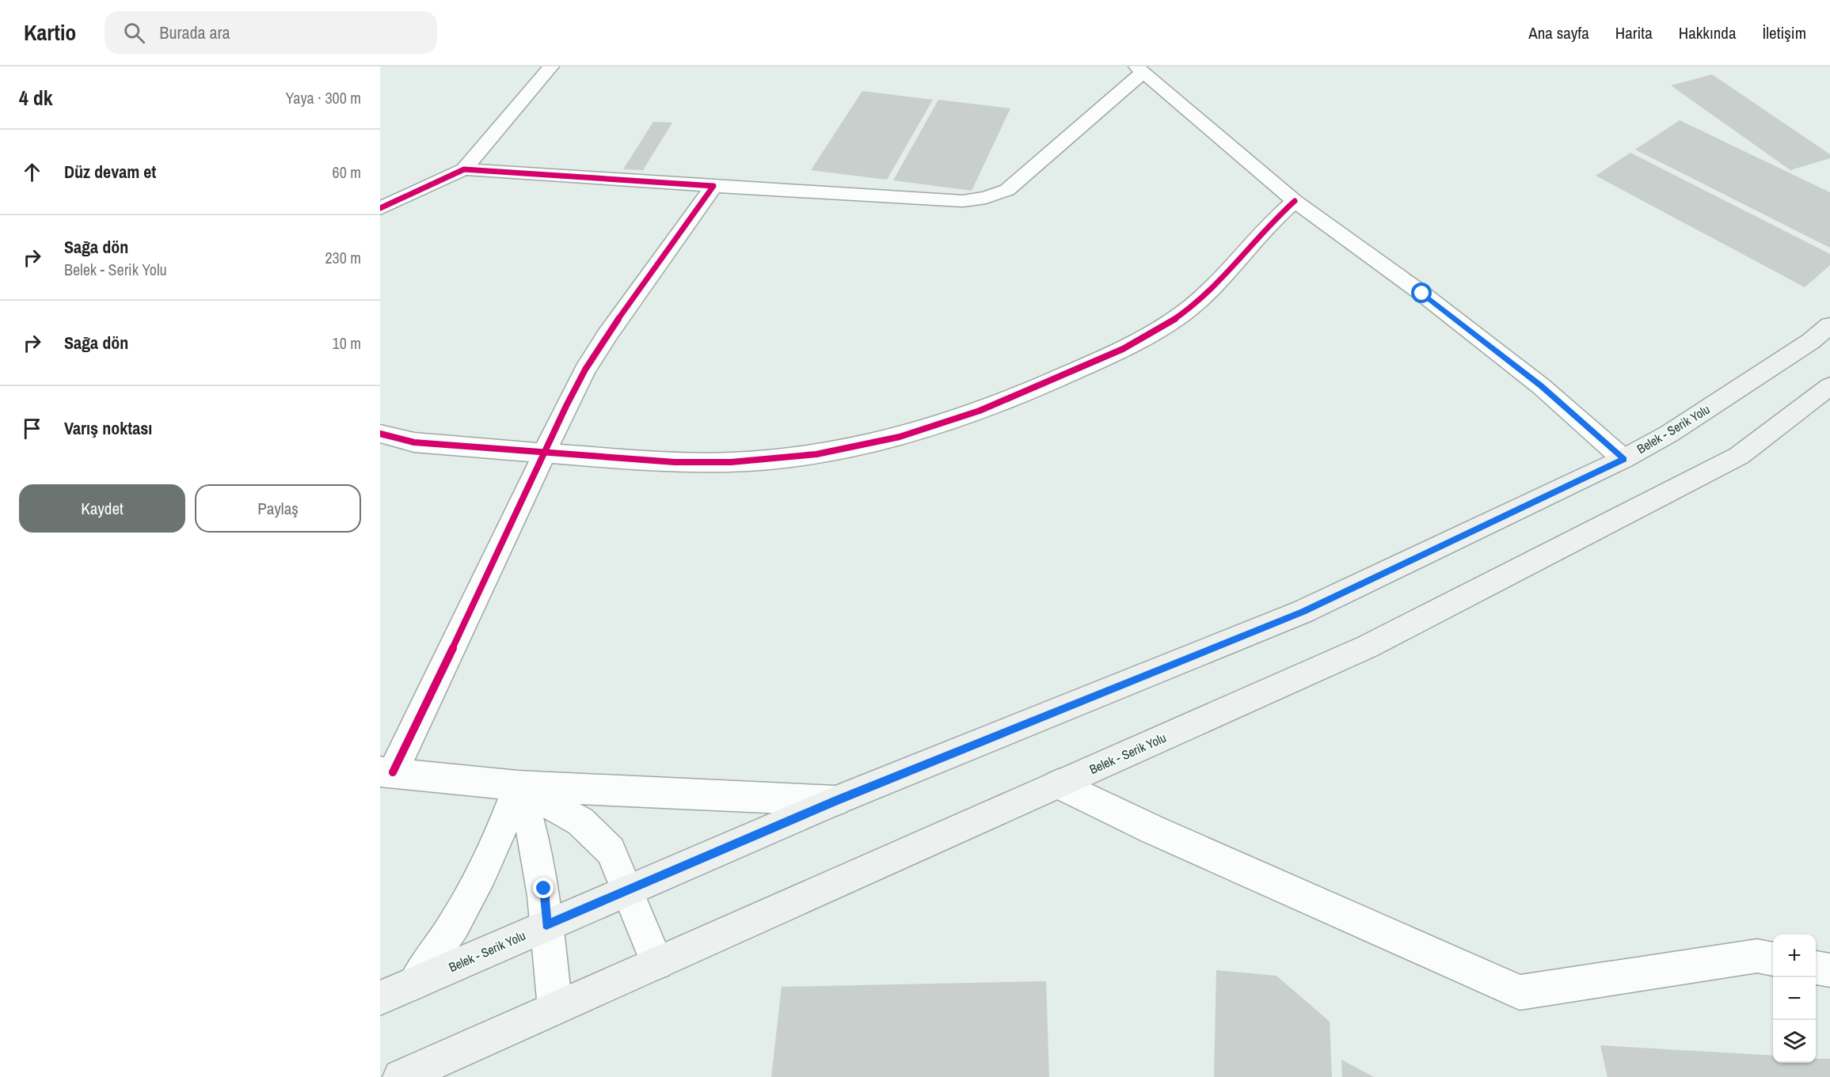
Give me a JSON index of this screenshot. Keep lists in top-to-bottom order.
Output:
{
  "streets": {
    "main road": ["Belek - Serik Yolu"]
  },
  "page": {
    "header": "Kartio",
    "search": "Burada ara",
    "nav": [
      "Ana sayfa",
      "Harita",
      "Hakkında",
      "İletişim"
    ],
    "heading": ["4 dk", "Yaya · 300 m"],
    "list": [
      ["Düz devam et", "60 m"],
      ["Sağa dön", "Belek - Serik Yolu", "230 m"],
      ["Sağa dön", "10 m"],
      "Varış noktası"
    ],
    "buttons": ["Kaydet", "Paylaş"],
    "map_buttons": ["+", "−"]
  }
}
